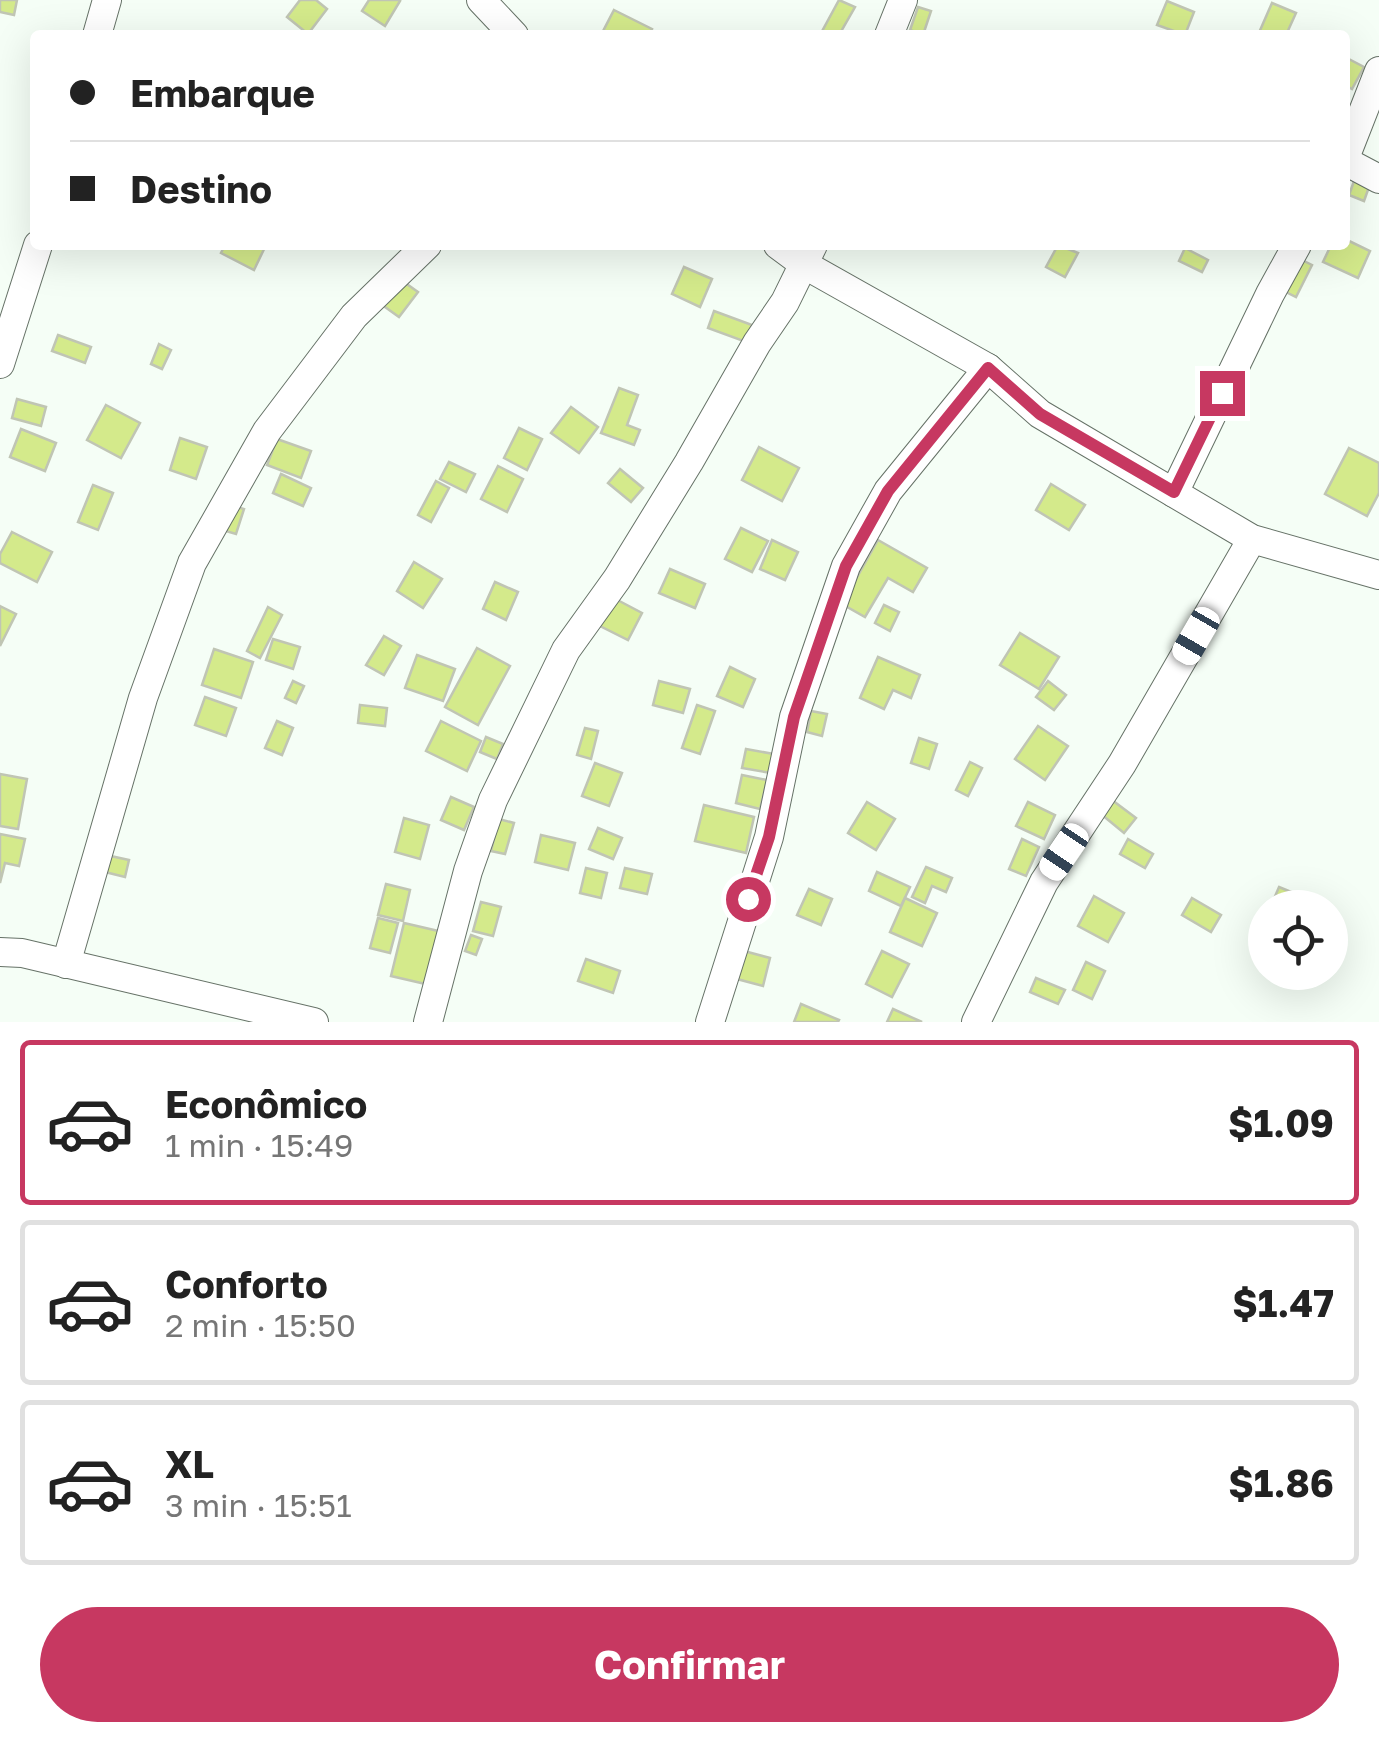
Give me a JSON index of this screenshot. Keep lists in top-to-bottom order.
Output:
{
  "page": {
    "banner": ["Embarque", "Destino"],
    "list": [
      {
        "name": "Econômico",
        "note": "1 min · 15:49",
        "value": "$1.09"
      },
      {
        "name": "Conforto",
        "note": "2 min · 15:50",
        "value": "$1.47"
      },
      {
        "name": "XL",
        "note": "3 min · 15:51",
        "value": "$1.86"
      }
    ],
    "buttons": "Confirmar"
  }
}
